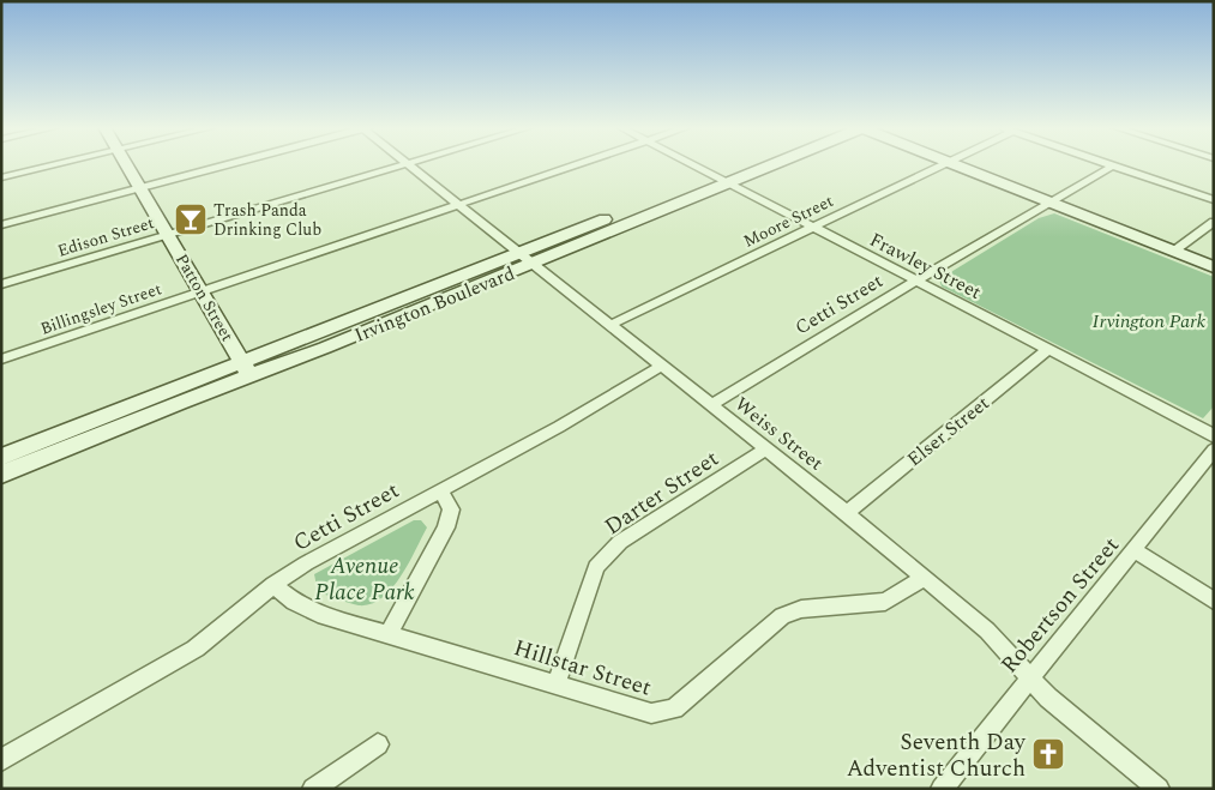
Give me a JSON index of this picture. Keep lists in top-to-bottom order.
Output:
{
  "streets": {
    "main road": ["Patton Street", "Irvington Boulevard"],
    "street": [
      "Moore Street",
      "Edison Street",
      "Frawley Street",
      "Cetti Street",
      "Billingsley Street",
      "Elser Street",
      "Weiss Street",
      "Darter Street",
      "Robertson Street",
      "Hillstar Street"
    ]
  },
  "crossings": [
    ["Moore Street", "Frawley Street"],
    ["Moore Street", "Weiss Street"],
    ["Edison Street", "Patton Street"],
    ["Frawley Street", "Irvington Boulevard"],
    ["Frawley Street", "Cetti Street"],
    ["Frawley Street", "Elser Street"],
    ["Patton Street", "Irvington Boulevard"],
    ["Patton Street", "Billingsley Street"],
    ["Irvington Boulevard", "Weiss Street"],
    ["Cetti Street", "Weiss Street"],
    ["Cetti Street", "Hillstar Street"],
    ["Billingsley Street", "Weiss Street"],
    ["Elser Street", "Weiss Street"],
    ["Weiss Street", "Darter Street"],
    ["Weiss Street", "Robertson Street"],
    ["Weiss Street", "Hillstar Street"],
    ["Darter Street", "Hillstar Street"]
  ],
  "parks": ["Irvington Park", "Avenue Place Park"],
  "places": {
    "bar": ["Trash Panda Drinking Club"],
    "church": ["Seventh Day Adventist Church"]
  }
}
